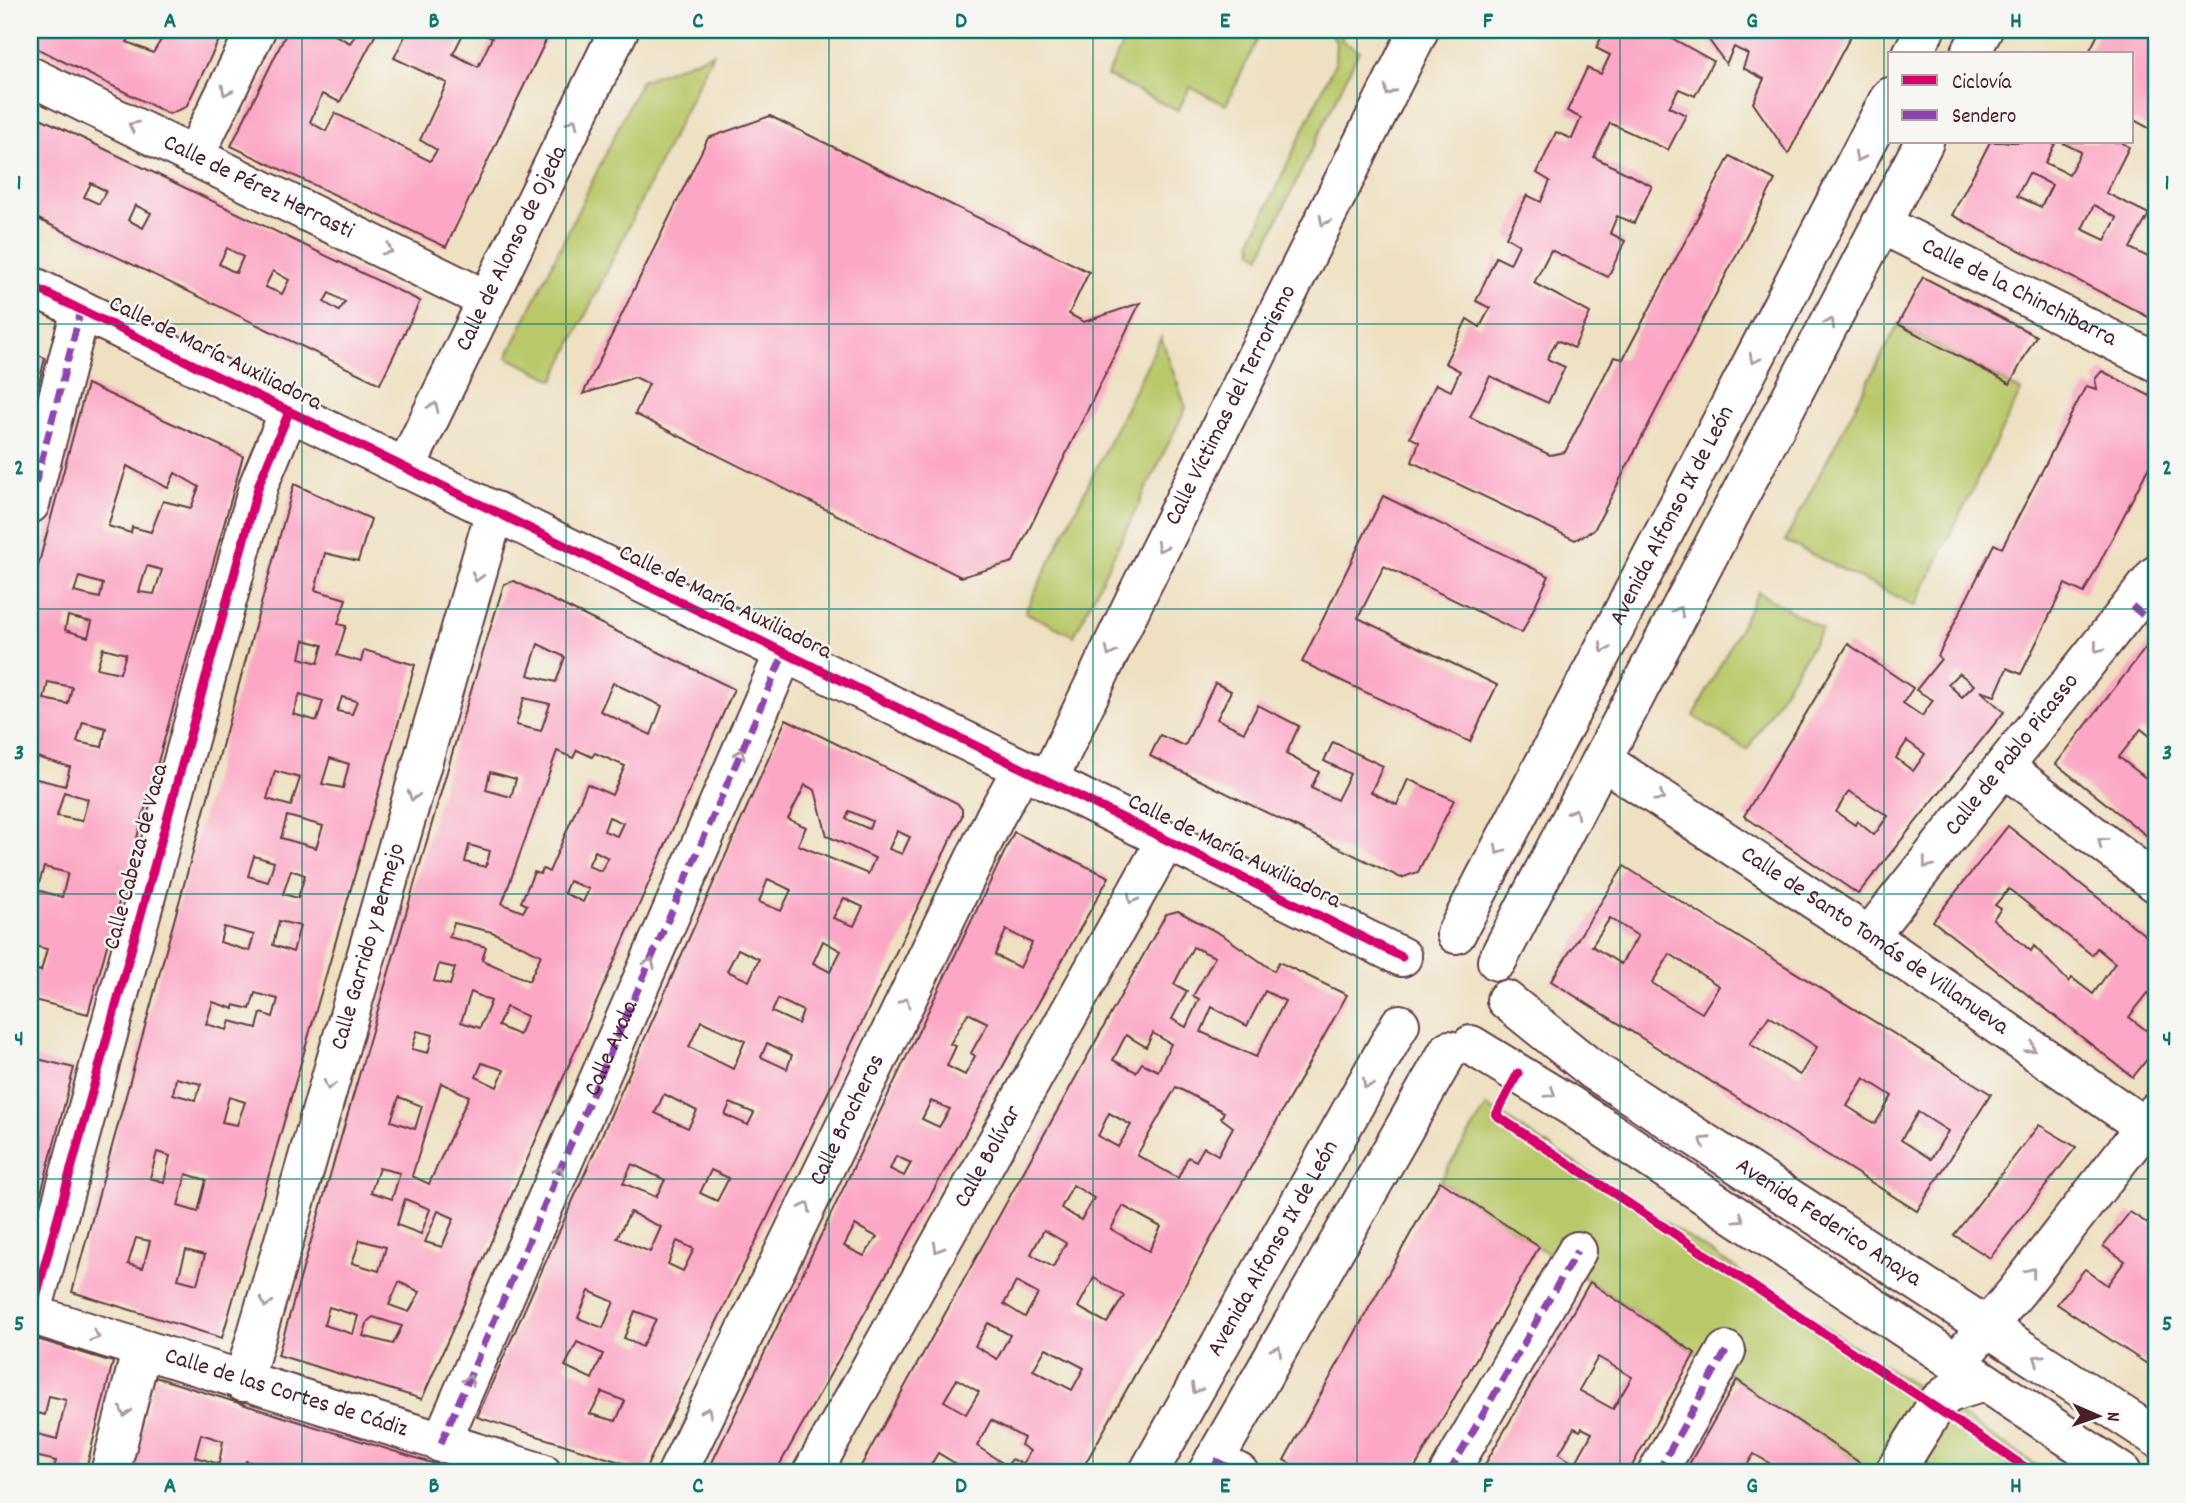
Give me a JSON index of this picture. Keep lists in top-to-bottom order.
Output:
{
  "streets": {
    "street": [
      "Calle de Pérez Herrasti",
      "Calle de Alonso de Ojeda",
      "Calle de la Chinchibarra",
      "Calle de María Auxiliadora",
      "Calle Víctimas del Terrorismo",
      "Avenida Alfonso IX de León",
      "Calle de Pablo Picasso",
      "Calle Cabeza de Vaca",
      "Calle de Santo Tomás de Villanueva",
      "Calle Garrido y Bermejo",
      "Calle Ayala",
      "Calle Brocheros",
      "Calle Bolívar",
      "Avenida Federico Anaya",
      "Calle de las Cortes de Cádiz"
    ]
  },
  "crossings": [
    ["Calle de Pérez Herrasti", "Calle de Alonso de Ojeda"],
    ["Calle de Alonso de Ojeda", "Calle de María Auxiliadora"],
    ["Calle de la Chinchibarra", "Avenida Alfonso IX de León"],
    ["Calle de María Auxiliadora", "Calle Víctimas del Terrorismo"],
    ["Calle de María Auxiliadora", "Avenida Alfonso IX de León"],
    ["Calle de María Auxiliadora", "Calle Cabeza de Vaca"],
    ["Calle de María Auxiliadora", "Calle Garrido y Bermejo"],
    ["Calle de María Auxiliadora", "Calle Ayala"],
    ["Calle de María Auxiliadora", "Calle Brocheros"],
    ["Calle de María Auxiliadora", "Calle Bolívar"],
    ["Calle de María Auxiliadora", "Avenida Federico Anaya"],
    ["Calle Víctimas del Terrorismo", "Calle Brocheros"],
    ["Avenida Alfonso IX de León", "Calle de Santo Tomás de Villanueva"],
    ["Avenida Alfonso IX de León", "Avenida Federico Anaya"],
    ["Calle de Pablo Picasso", "Calle de Santo Tomás de Villanueva"],
    ["Calle Cabeza de Vaca", "Calle de las Cortes de Cádiz"],
    ["Calle Garrido y Bermejo", "Calle de las Cortes de Cádiz"],
    ["Calle Ayala", "Calle de las Cortes de Cádiz"]
  ],
  "one_way": [
    "Calle de Alonso de Ojeda",
    "Calle Víctimas del Terrorismo",
    "Calle de Pablo Picasso",
    "Calle Garrido y Bermejo",
    "Calle Ayala",
    "Calle Brocheros",
    "Calle Bolívar"
  ],
  "legend": ["Ciclovía", "Sendero"],
  "north": "right",
  "grid": {
    "columns": [
      "A",
      "B",
      "C",
      "D",
      "E",
      "F",
      "G",
      "H"
    ],
    "rows": [
      "1",
      "2",
      "3",
      "4",
      "5"
    ]
  }
}
